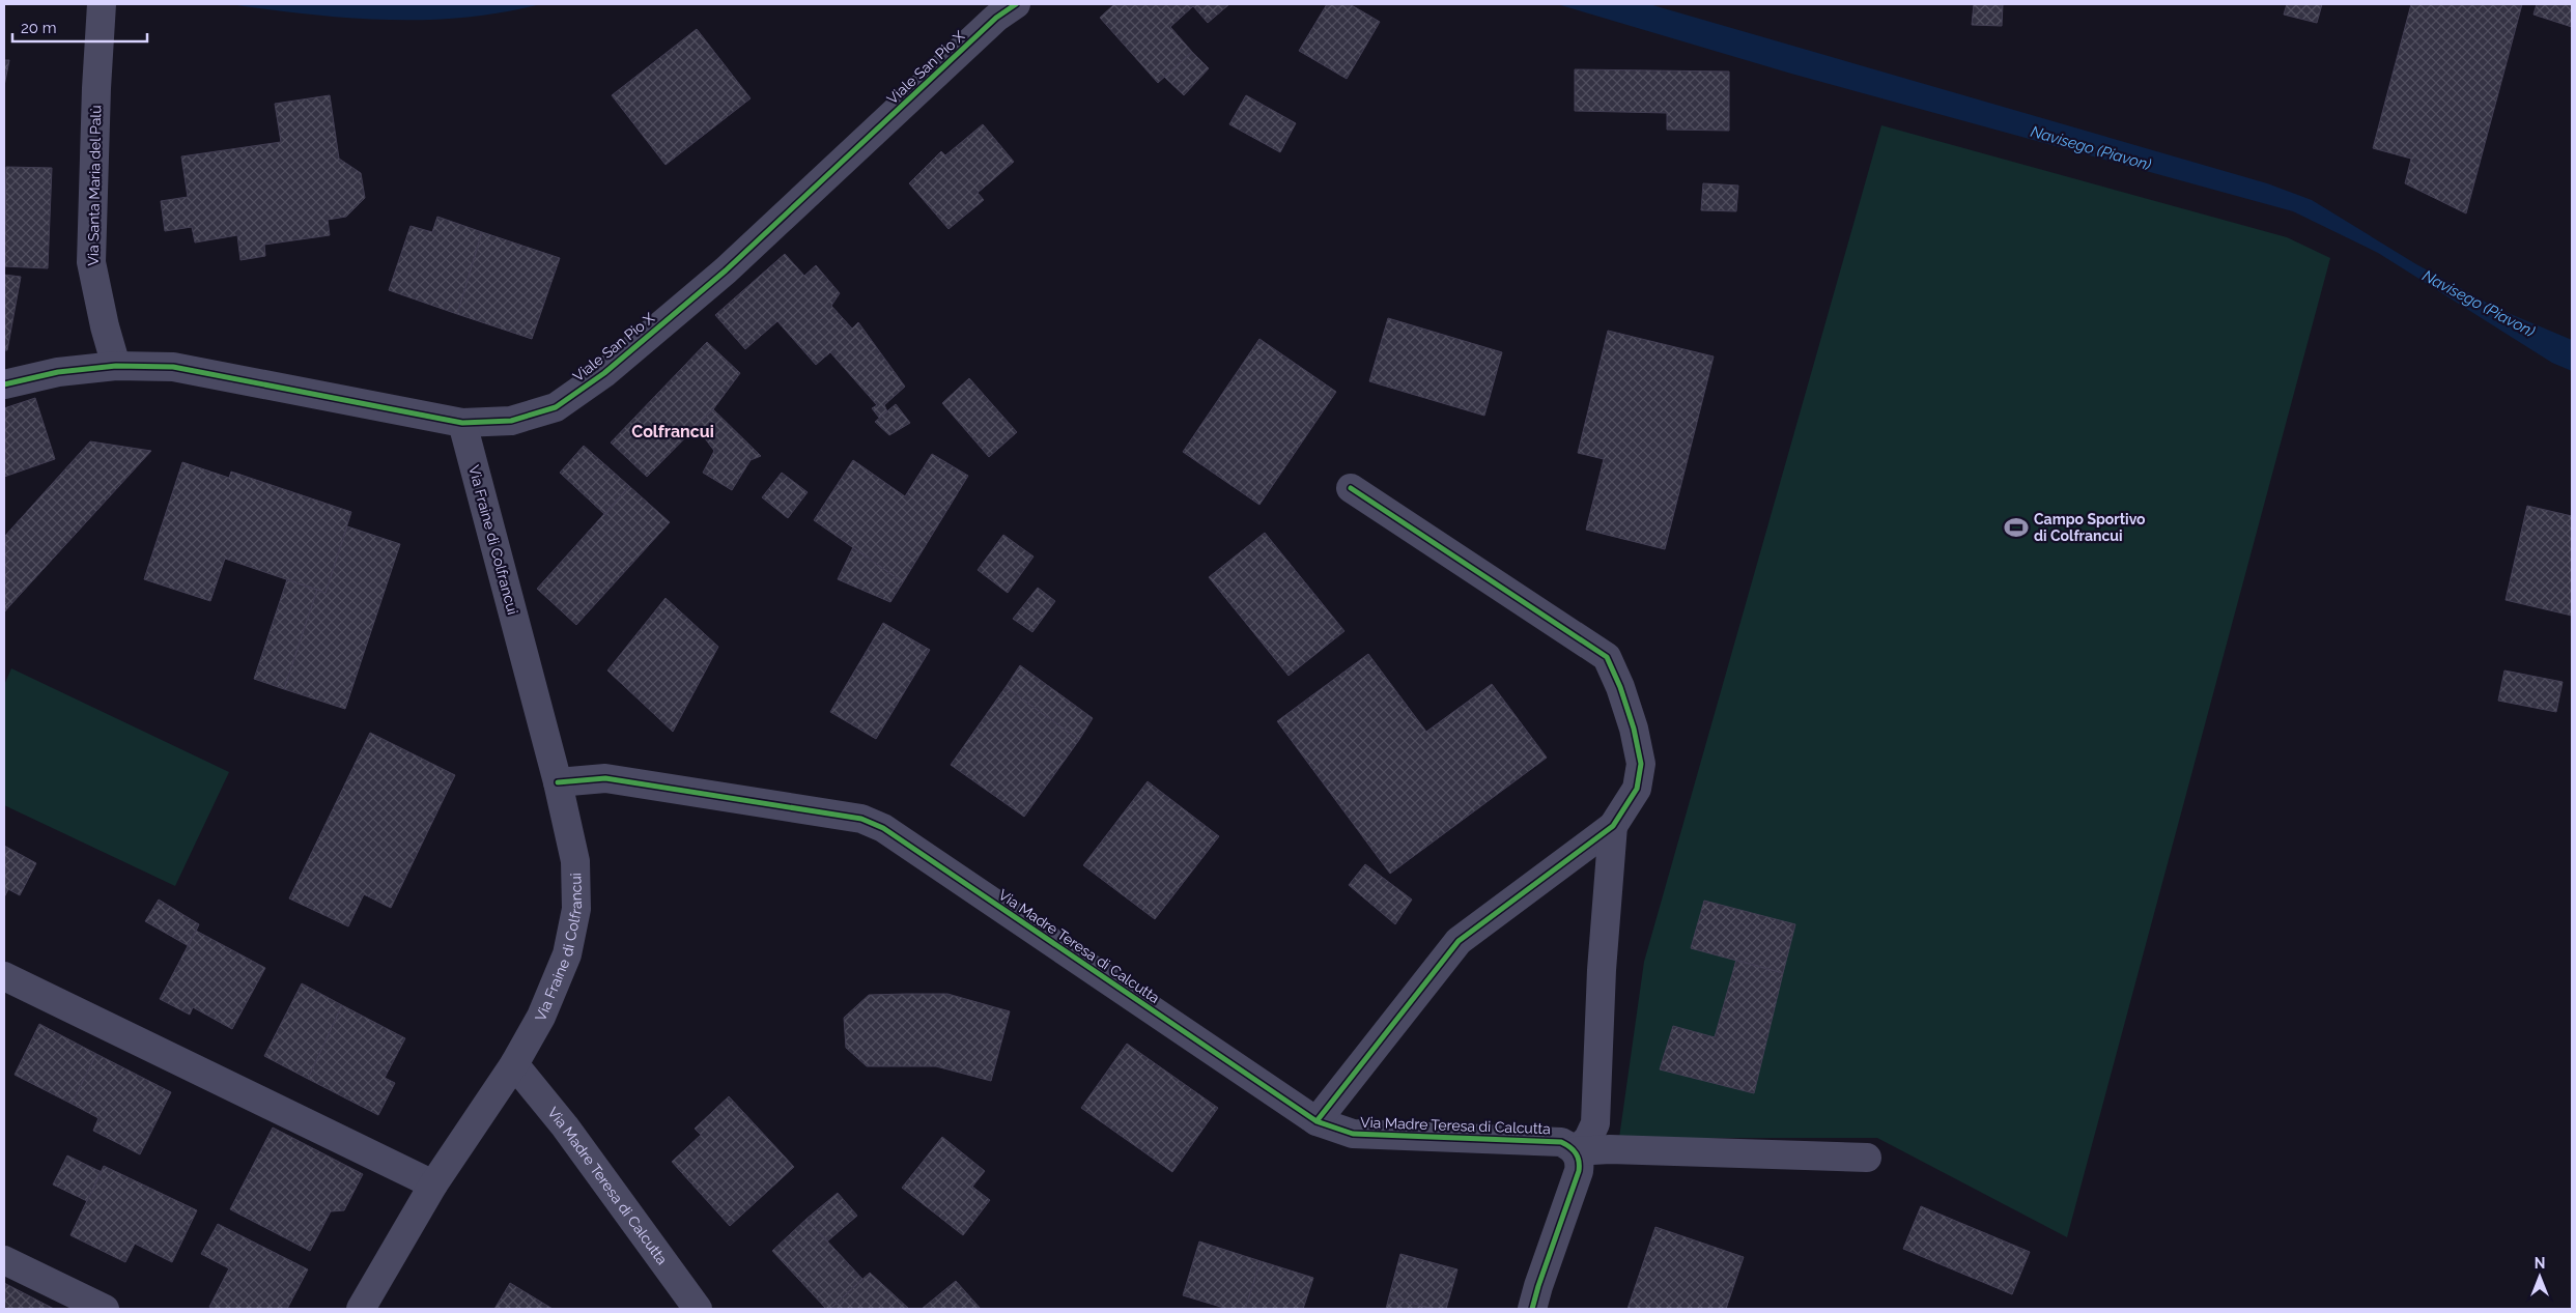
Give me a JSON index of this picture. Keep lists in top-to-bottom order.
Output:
{
  "streets": {
    "street": [
      "Viale San Pio X",
      "Via Santa Maria del Palù",
      "Via Fraine di Colfrancui",
      "Via Madre Teresa di Calcutta"
    ]
  },
  "crossings": [
    ["Viale San Pio X", "Via Santa Maria del Palù"],
    ["Viale San Pio X", "Via Fraine di Colfrancui"],
    ["Via Fraine di Colfrancui", "Via Madre Teresa di Calcutta"]
  ],
  "districts": ["Colfrancui"],
  "water": ["Navisego (Piavon)"],
  "places": {
    "sports": ["Campo Sportivo di Colfrancui"]
  },
  "scale_bar": "20 m",
  "north": "top"
}
